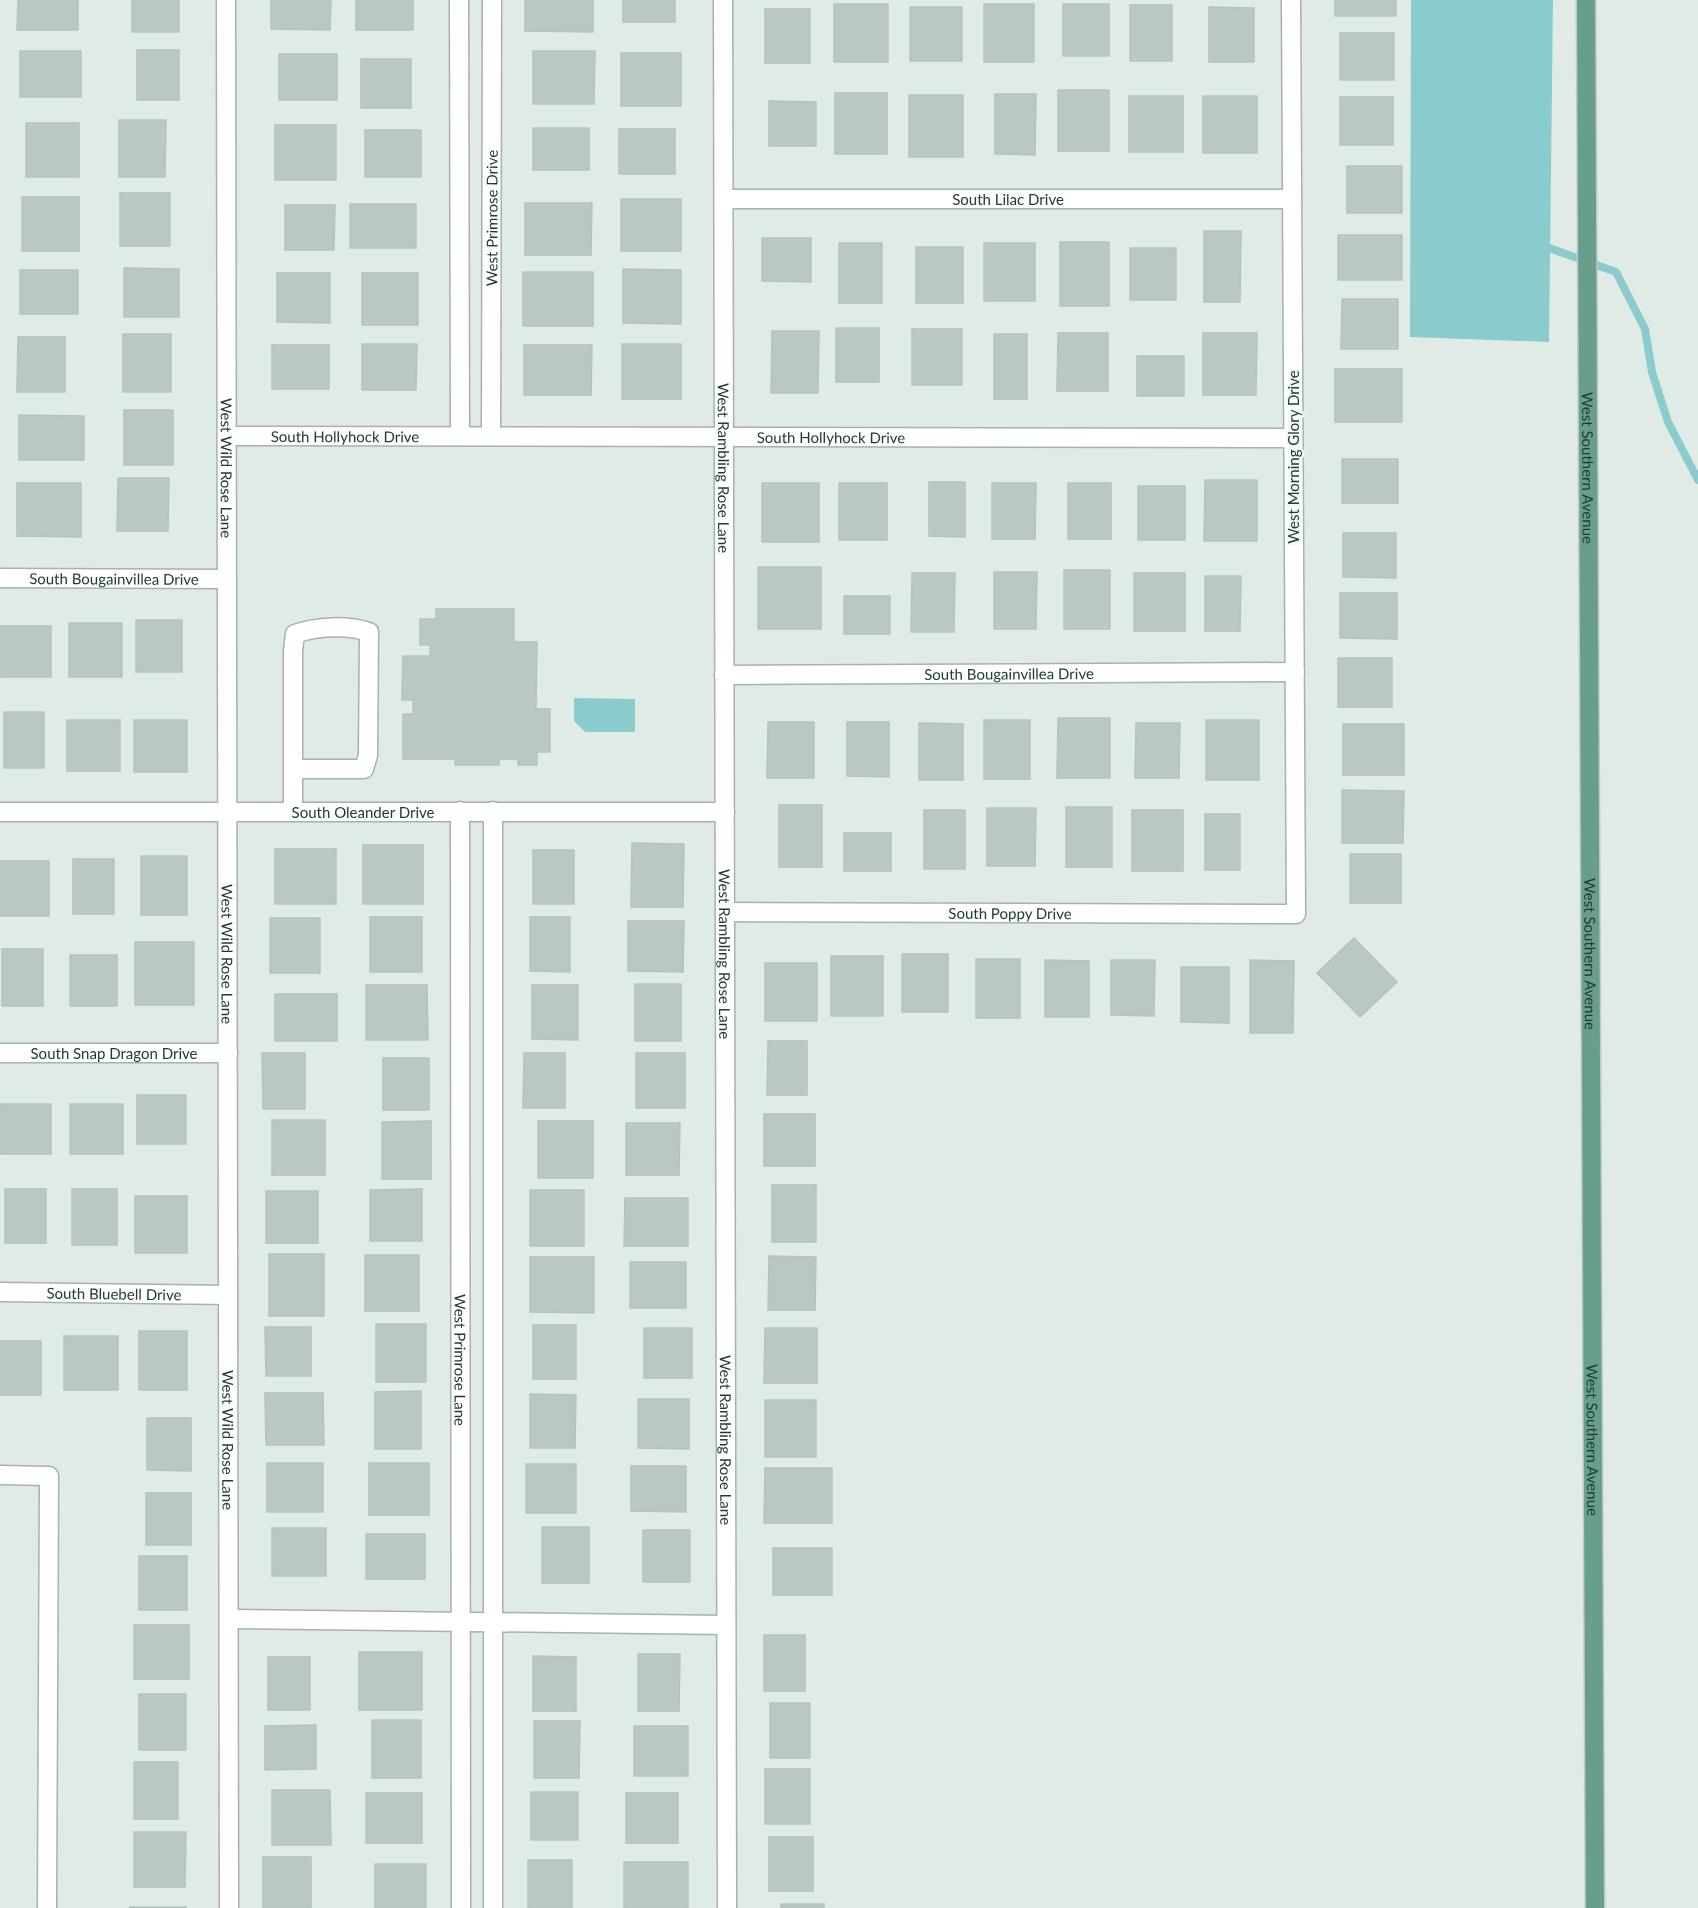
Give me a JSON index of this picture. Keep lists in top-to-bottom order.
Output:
{
  "streets": {
    "main road": ["West Southern Avenue"],
    "street": [
      "South Lilac Drive",
      "West Primrose Drive",
      "South Hollyhock Drive",
      "West Morning Glory Drive",
      "West Wild Rose Lane",
      "West Rambling Rose Lane",
      "South Bougainvillea Drive",
      "South Oleander Drive",
      "South Poppy Drive",
      "South Snap Dragon Drive",
      "South Bluebell Drive",
      "West Primrose Lane"
    ]
  },
  "crossings": [
    ["South Lilac Drive", "West Morning Glory Drive"],
    ["South Lilac Drive", "West Rambling Rose Lane"],
    ["West Primrose Drive", "South Hollyhock Drive"],
    ["South Hollyhock Drive", "West Morning Glory Drive"],
    ["South Hollyhock Drive", "West Wild Rose Lane"],
    ["South Hollyhock Drive", "West Rambling Rose Lane"],
    ["West Morning Glory Drive", "South Bougainvillea Drive"],
    ["West Morning Glory Drive", "South Poppy Drive"],
    ["West Wild Rose Lane", "South Bougainvillea Drive"],
    ["West Wild Rose Lane", "South Oleander Drive"],
    ["West Wild Rose Lane", "South Snap Dragon Drive"],
    ["West Wild Rose Lane", "South Bluebell Drive"],
    ["West Rambling Rose Lane", "South Bougainvillea Drive"],
    ["West Rambling Rose Lane", "South Oleander Drive"],
    ["West Rambling Rose Lane", "South Poppy Drive"],
    ["South Oleander Drive", "West Primrose Lane"]
  ]
}
